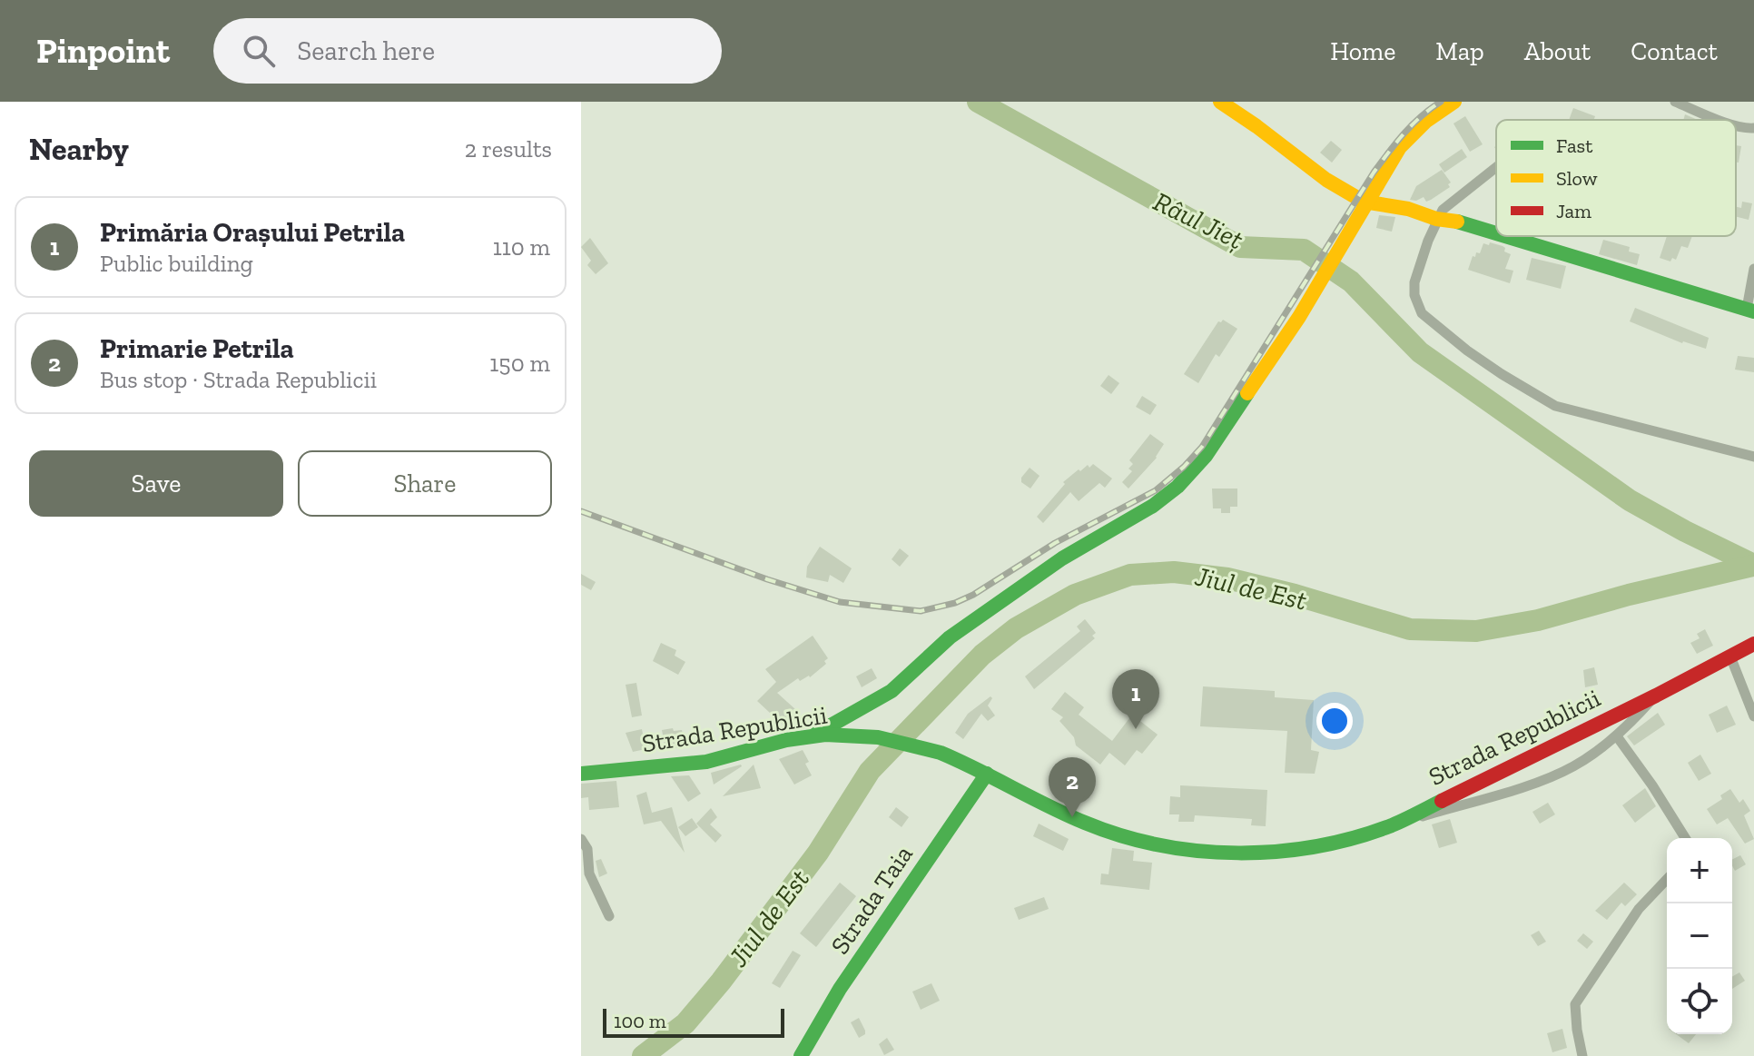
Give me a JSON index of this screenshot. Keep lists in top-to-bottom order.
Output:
{
  "streets": {
    "street": ["Strada Republicii", "Strada Taia"]
  },
  "crossings": [
    ["Strada Republicii", "Strada Taia"]
  ],
  "water": ["Râul Jieț", "Jiul de Est"],
  "legend": ["Fast", "Slow", "Jam"],
  "scale_bar": "100 m",
  "page": {
    "header": "Pinpoint",
    "search": "Search here",
    "nav": [
      "Home",
      "Map",
      "About",
      "Contact"
    ],
    "heading": ["Nearby", "2 results"],
    "list": [
      {
        "mark": "1",
        "name": "Primăria Orașului Petrila",
        "note": "Public building",
        "value": "110 m"
      },
      {
        "mark": "2",
        "name": "Primarie Petrila",
        "note": "Bus stop · Strada Republicii",
        "value": "150 m"
      }
    ],
    "buttons": ["Save", "Share"],
    "pins": ["1", "2"],
    "map_buttons": ["+", "−"],
    "scale": "100 m"
  }
}
